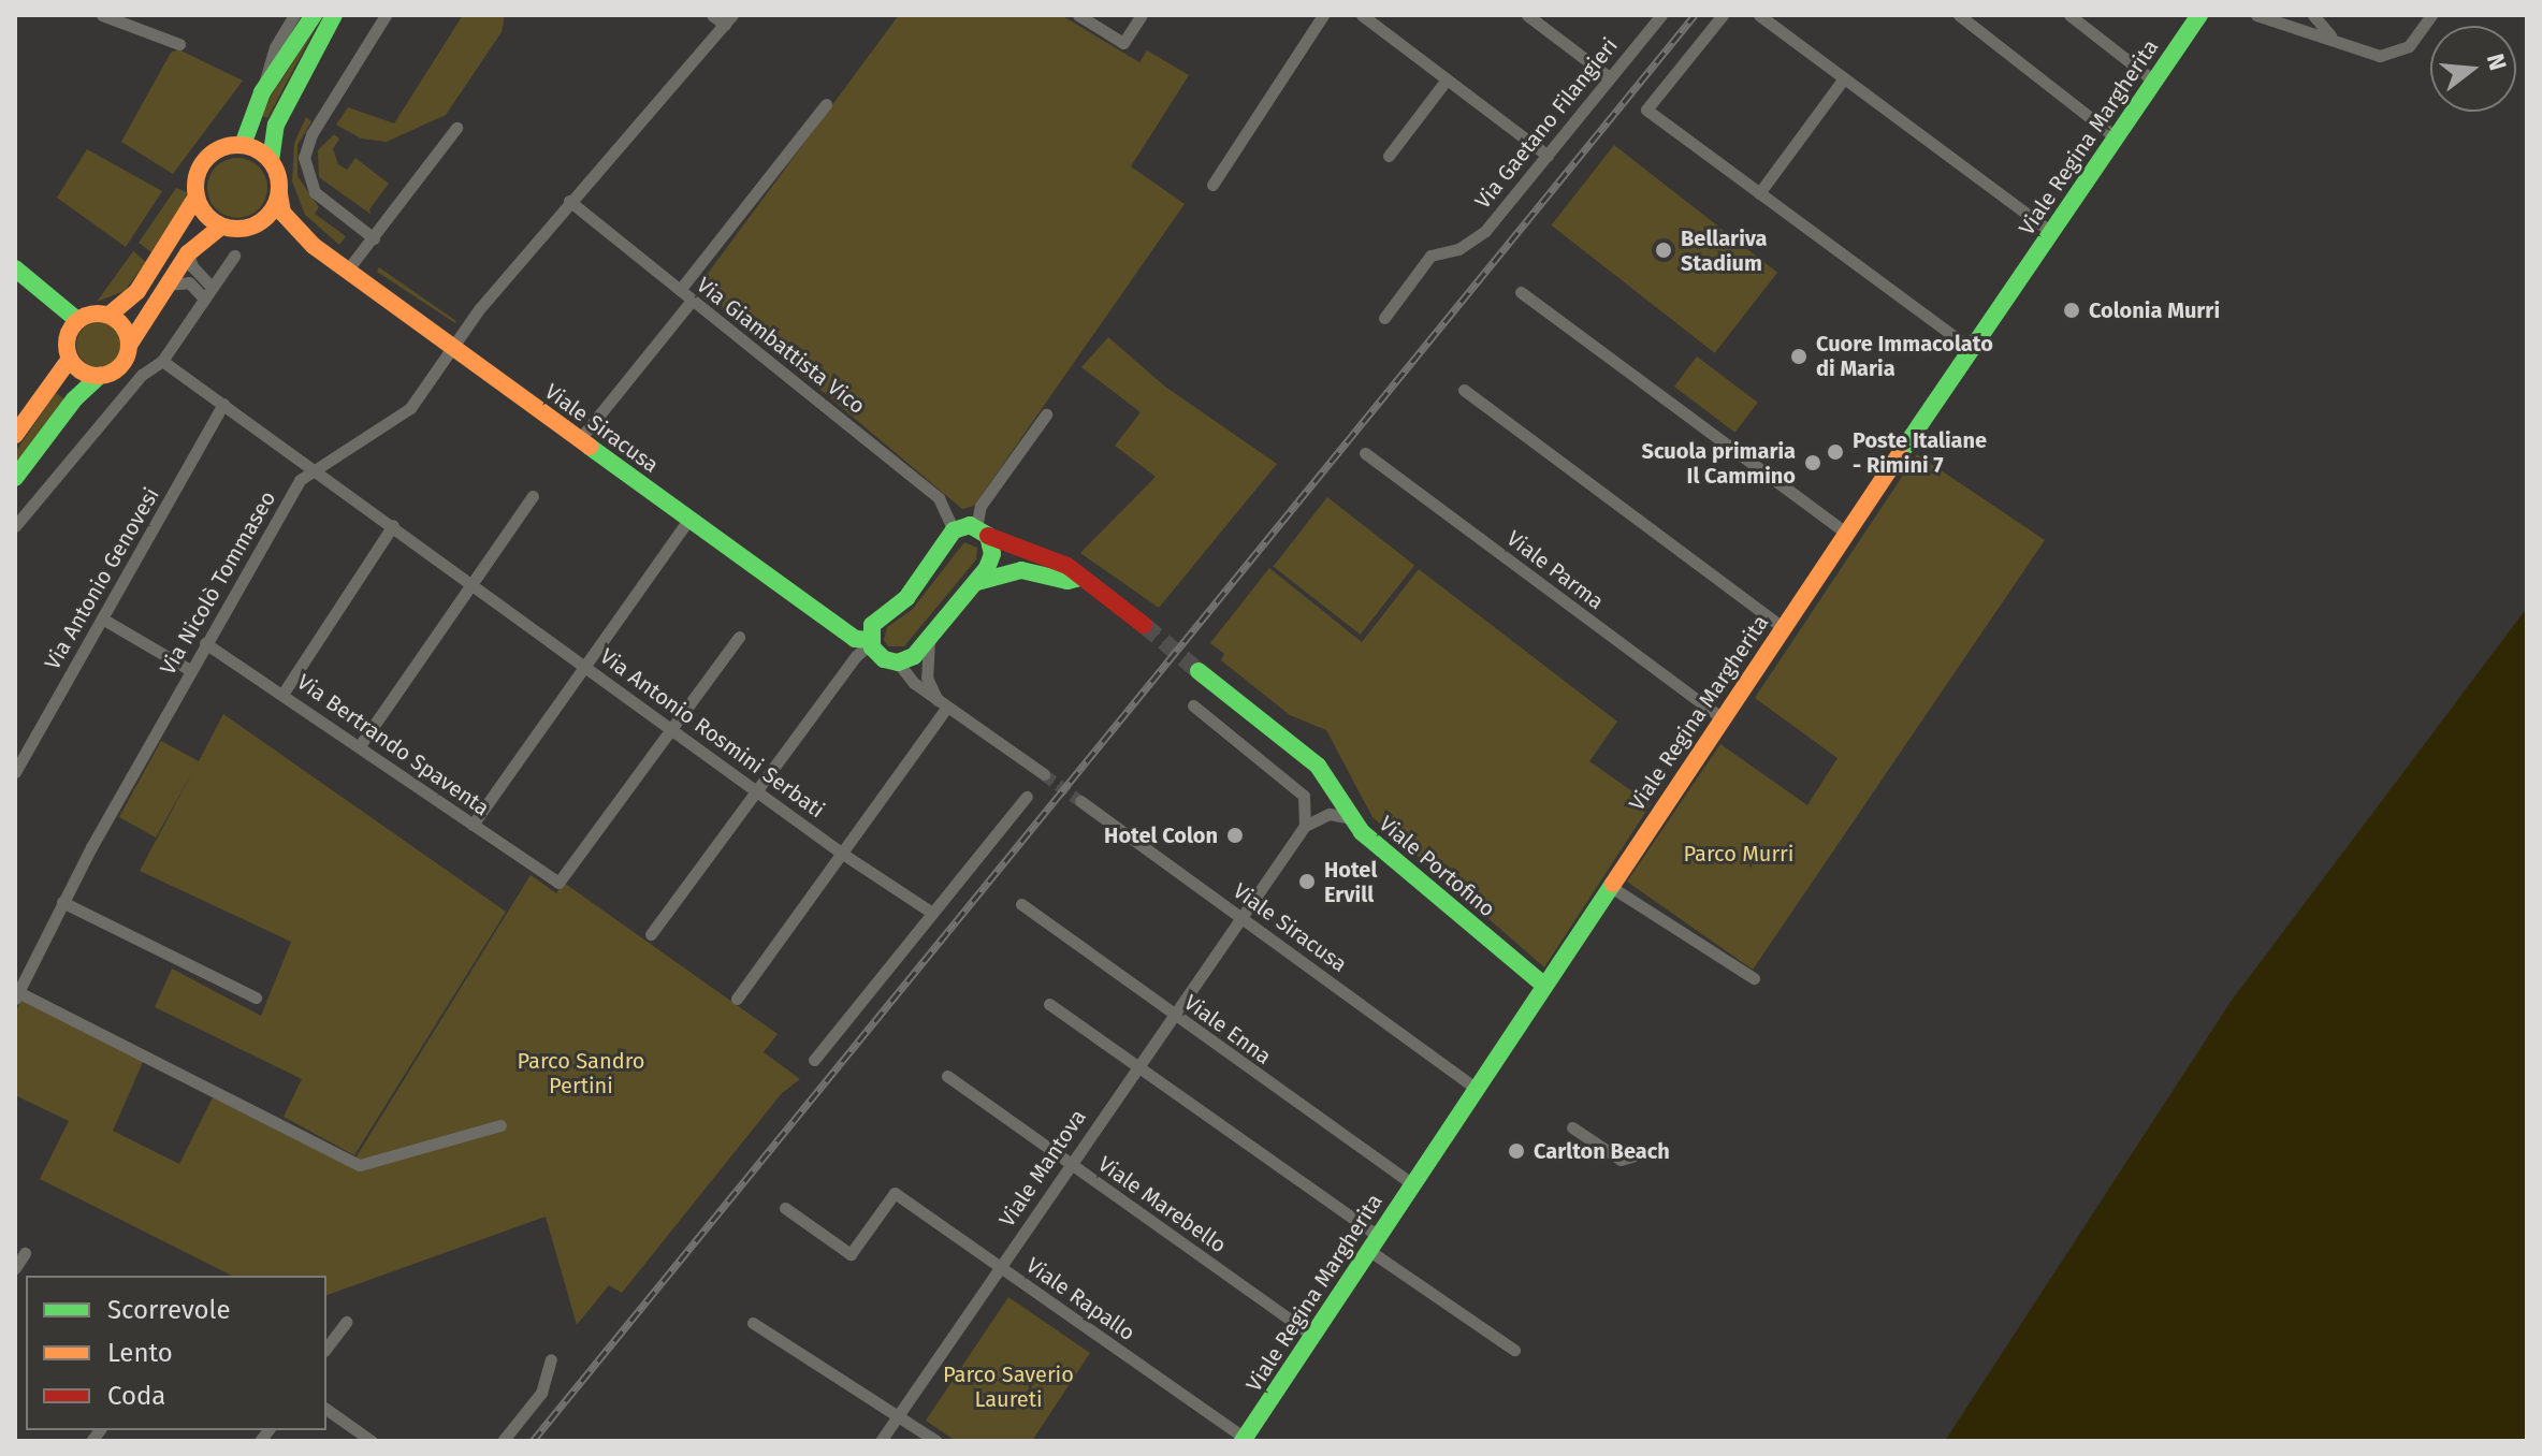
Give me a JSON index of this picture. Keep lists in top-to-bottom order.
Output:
{
  "streets": {
    "street": [
      "Via Gaetano Filangieri",
      "Viale Regina Margherita",
      "Via Giambattista Vico",
      "Viale Siracusa",
      "Viale Parma",
      "Via Antonio Genovesi",
      "Via Nicolò Tommaseo",
      "Via Antonio Rosmini Serbati",
      "Via Bertrando Spaventa",
      "Viale Portofino",
      "Viale Enna",
      "Viale Mantova",
      "Viale Marebello",
      "Viale Rapallo"
    ]
  },
  "crossings": [
    ["Viale Regina Margherita", "Viale Siracusa"],
    ["Viale Regina Margherita", "Viale Parma"],
    ["Viale Regina Margherita", "Viale Portofino"],
    ["Viale Regina Margherita", "Viale Enna"],
    ["Viale Regina Margherita", "Viale Marebello"],
    ["Viale Regina Margherita", "Viale Rapallo"],
    ["Via Giambattista Vico", "Via Nicolò Tommaseo"],
    ["Viale Siracusa", "Via Nicolò Tommaseo"],
    ["Viale Siracusa", "Viale Mantova"],
    ["Via Antonio Genovesi", "Via Antonio Rosmini Serbati"],
    ["Via Nicolò Tommaseo", "Via Antonio Rosmini Serbati"],
    ["Via Nicolò Tommaseo", "Via Bertrando Spaventa"],
    ["Via Antonio Rosmini Serbati", "Via Bertrando Spaventa"],
    ["Viale Enna", "Viale Mantova"],
    ["Viale Mantova", "Viale Marebello"],
    ["Viale Mantova", "Viale Rapallo"]
  ],
  "parks": ["Parco Murri", "Parco Sandro Pertini", "Parco Saverio Laureti"],
  "places": [
    "Bellariva Stadium",
    "Colonia Murri",
    "Cuore Immacolato di Maria",
    "Poste Italiane - Rimini 7",
    "Scuola primaria Il Cammino",
    "Hotel Colon",
    "Hotel Ervill",
    "Carlton Beach"
  ],
  "legend": ["Scorrevole", "Lento", "Coda"],
  "north": "right"
}
